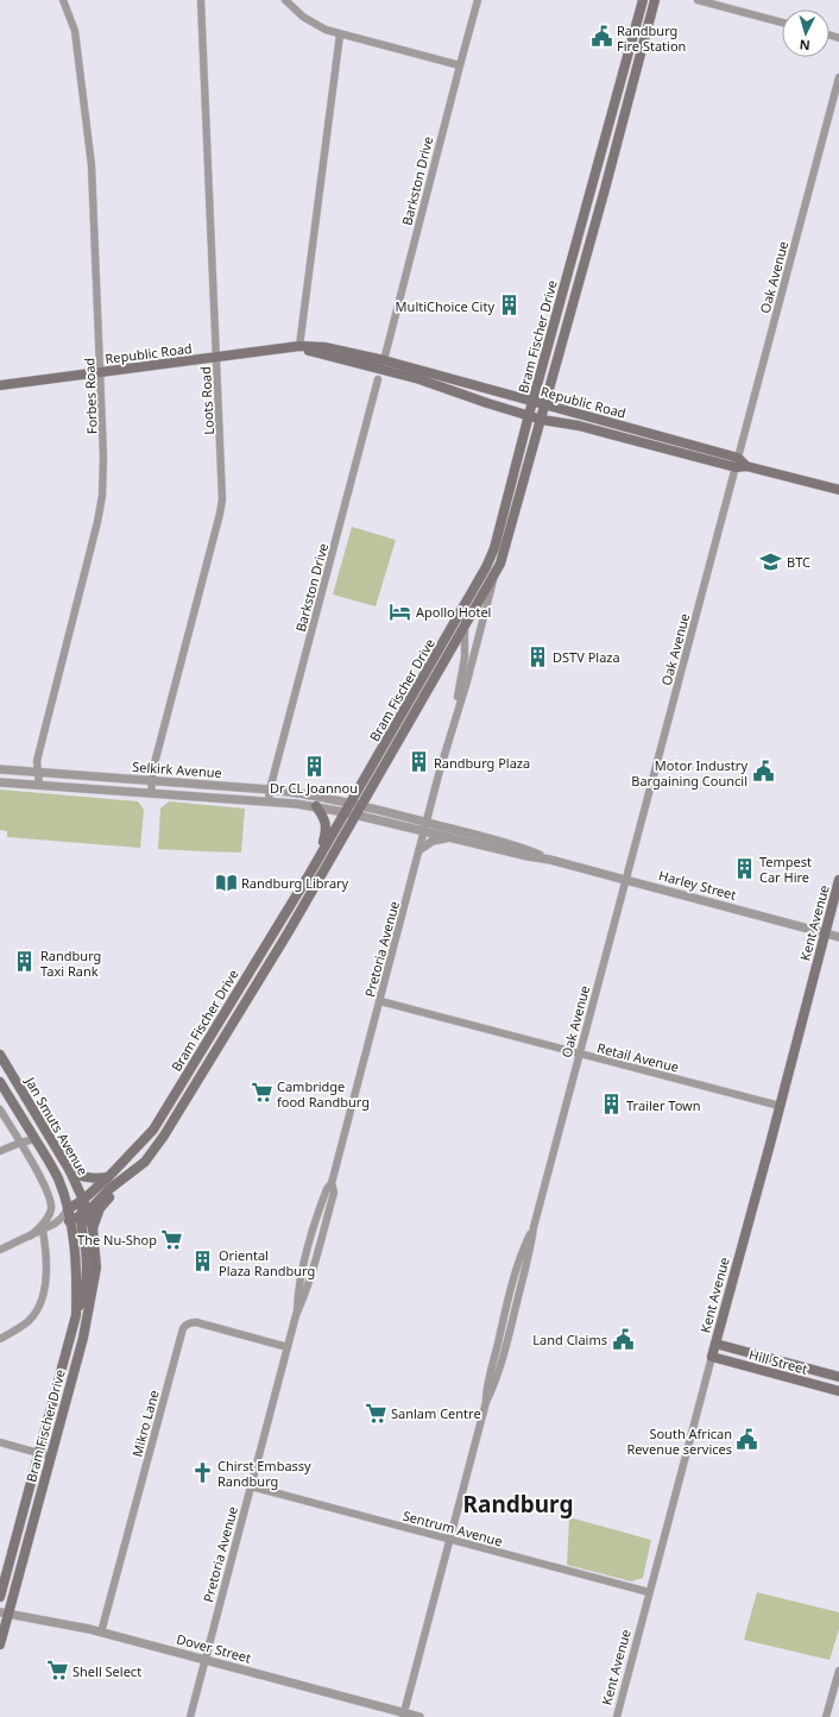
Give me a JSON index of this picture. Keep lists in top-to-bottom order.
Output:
{
  "streets": {
    "main road": [
      "Bram Fischer Drive",
      "Republic Road",
      "Kent Avenue",
      "Jan Smuts Avenue",
      "Hill Street"
    ],
    "street": [
      "Barkston Drive",
      "Oak Avenue",
      "Forbes Road",
      "Loots Road",
      "Selkirk Avenue",
      "Harley Street",
      "Pretoria Avenue",
      "Retail Avenue",
      "Mikro Lane",
      "Sentrum Avenue",
      "Dover Street"
    ]
  },
  "crossings": [
    ["Barkston Drive", "Republic Road"],
    ["Barkston Drive", "Selkirk Avenue"],
    ["Oak Avenue", "Republic Road"],
    ["Oak Avenue", "Harley Street"],
    ["Oak Avenue", "Retail Avenue"],
    ["Oak Avenue", "Sentrum Avenue"],
    ["Oak Avenue", "Dover Street"],
    ["Bram Fischer Drive", "Republic Road"],
    ["Bram Fischer Drive", "Selkirk Avenue"],
    ["Bram Fischer Drive", "Harley Street"],
    ["Bram Fischer Drive", "Pretoria Avenue"],
    ["Bram Fischer Drive", "Jan Smuts Avenue"],
    ["Bram Fischer Drive", "Dover Street"],
    ["Republic Road", "Forbes Road"],
    ["Republic Road", "Loots Road"],
    ["Forbes Road", "Selkirk Avenue"],
    ["Loots Road", "Selkirk Avenue"],
    ["Selkirk Avenue", "Harley Street"],
    ["Harley Street", "Kent Avenue"],
    ["Harley Street", "Pretoria Avenue"],
    ["Kent Avenue", "Retail Avenue"],
    ["Kent Avenue", "Hill Street"],
    ["Kent Avenue", "Sentrum Avenue"],
    ["Pretoria Avenue", "Retail Avenue"],
    ["Pretoria Avenue", "Mikro Lane"],
    ["Pretoria Avenue", "Sentrum Avenue"],
    ["Pretoria Avenue", "Dover Street"],
    ["Mikro Lane", "Dover Street"]
  ],
  "districts": ["Randburg"],
  "places": {
    "public building": [
      "Randburg Fire Station",
      "Motor Industry Bargaining Council",
      "Land Claims",
      "South African Revenue services"
    ],
    "building": [
      "MultiChoice City",
      "DSTV Plaza",
      "Randburg Plaza",
      "Dr CL Joannou",
      "Tempest Car Hire",
      "Randburg Taxi Rank",
      "Trailer Town",
      "Oriental Plaza Randburg"
    ],
    "school or university": ["BTC"],
    "hotel": ["Apollo Hotel"],
    "library": ["Randburg Library"],
    "supermarket": [
      "Cambridge food Randburg",
      "The Nu-Shop",
      "Sanlam Centre",
      "Shell Select"
    ],
    "church": ["Chirst Embassy Randburg"]
  },
  "north": "bottom"
}
